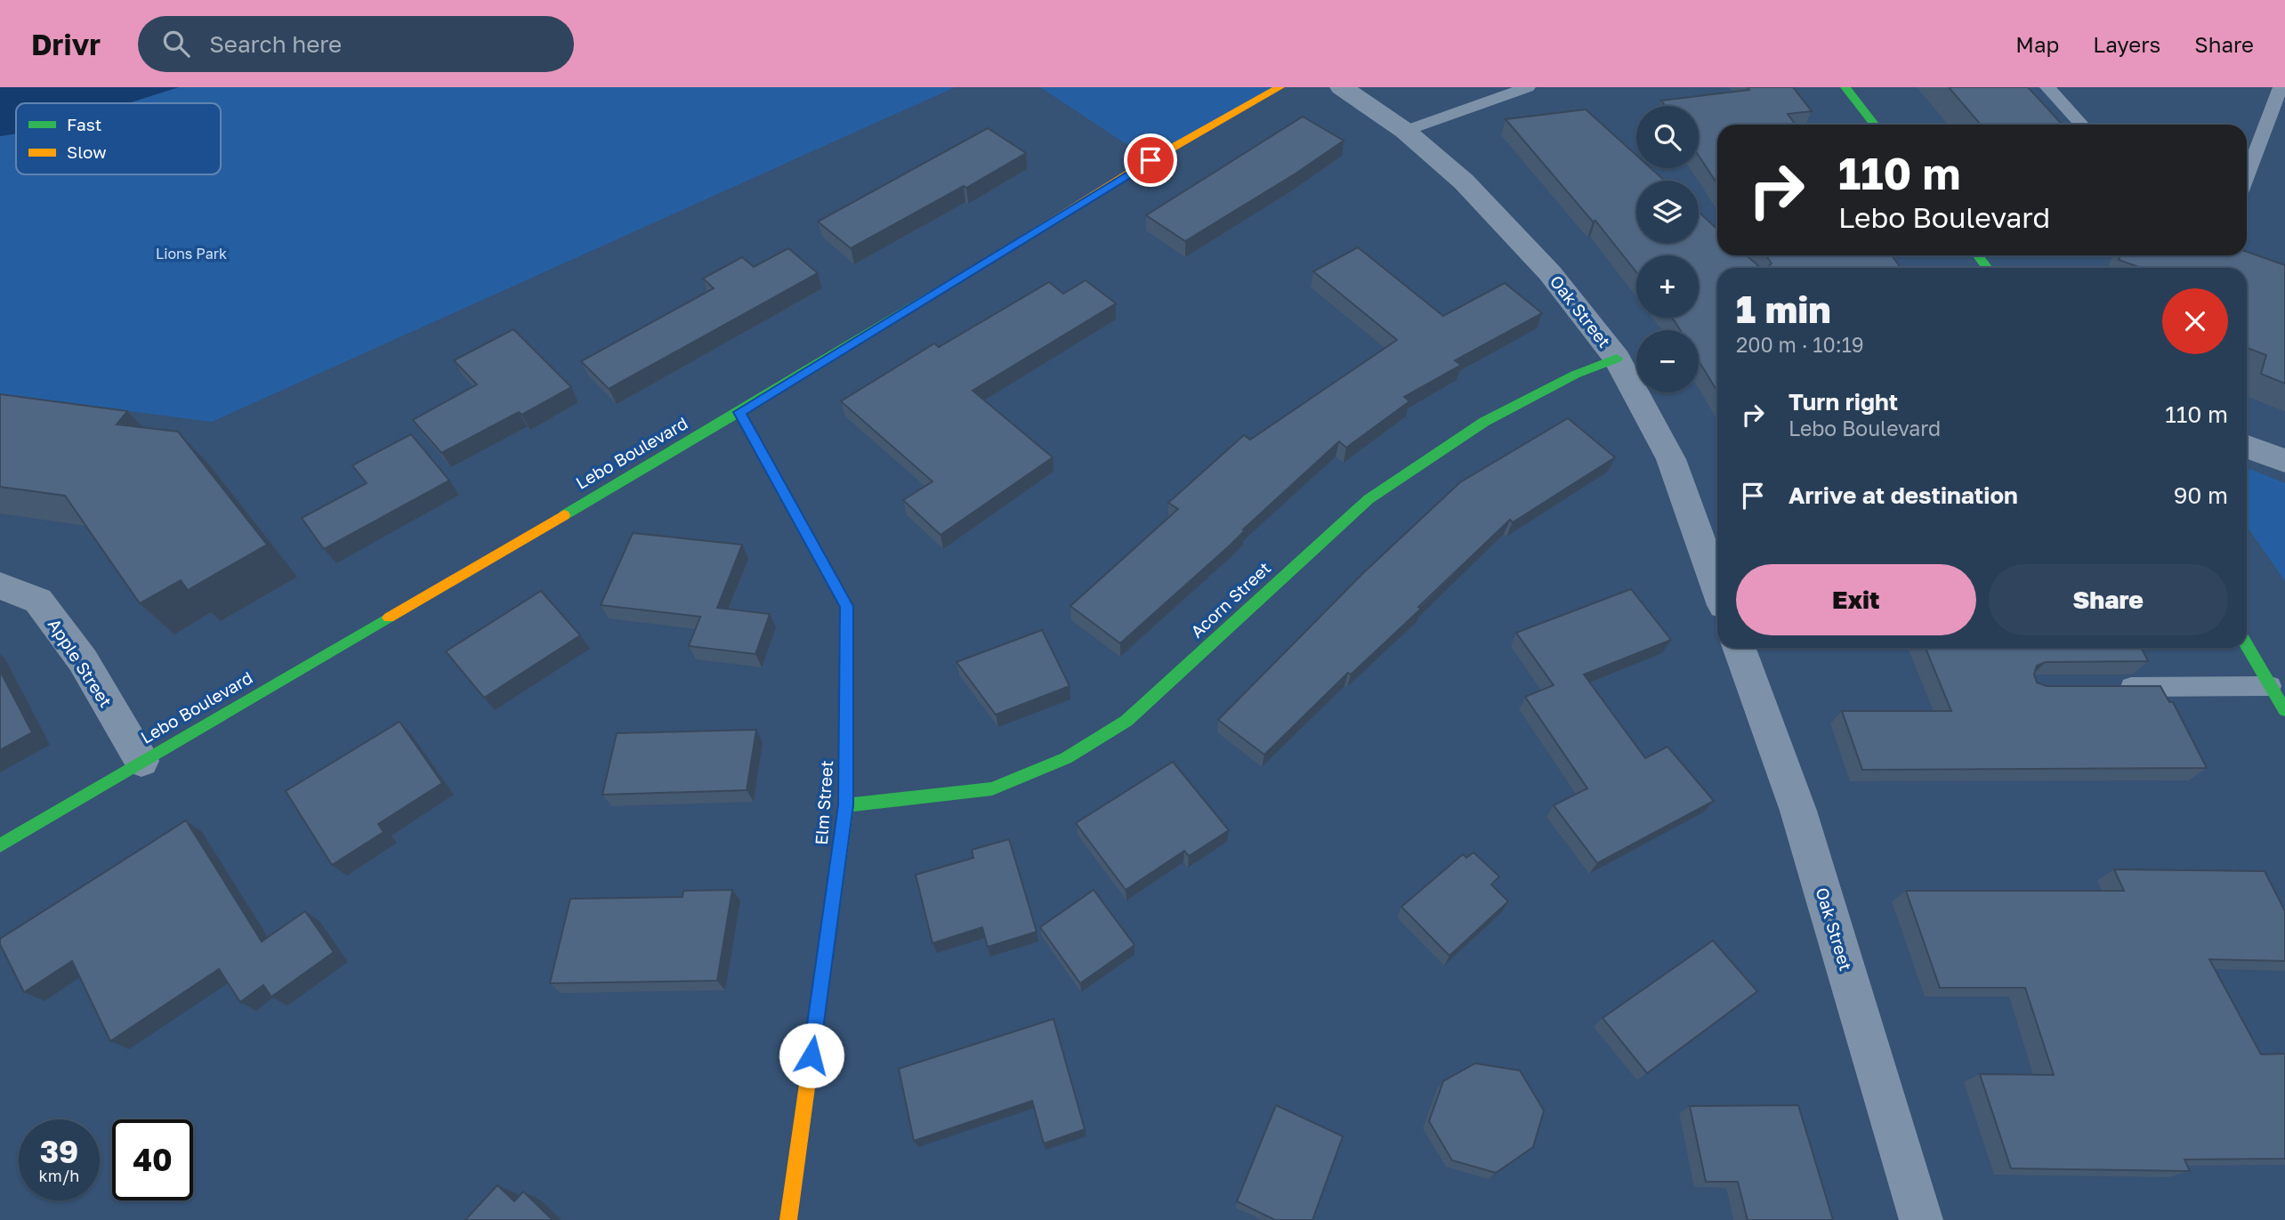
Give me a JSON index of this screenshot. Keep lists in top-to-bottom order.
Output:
{
  "streets": {
    "main road": ["Lebo Boulevard", "Acorn Street", "Elm Street"],
    "street": ["Oak Street", "Apple Street"]
  },
  "crossings": [
    ["Oak Street", "Acorn Street"],
    ["Lebo Boulevard", "Apple Street"],
    ["Lebo Boulevard", "Elm Street"],
    ["Acorn Street", "Elm Street"]
  ],
  "parks": ["Lions Park"],
  "legend": ["Fast", "Slow"],
  "page": {
    "header": "Drivr",
    "search": "Search here",
    "nav": ["Map", "Layers", "Share"],
    "map_buttons": ["+", "−"],
    "turn": ["110 m", "Lebo Boulevard"],
    "heading": ["1 min", "200 m · 10:19"],
    "list": [
      {
        "name": "Turn right",
        "note": "Lebo Boulevard",
        "value": "110 m"
      },
      {
        "name": "Arrive at destination",
        "value": "90 m"
      }
    ],
    "buttons": ["Exit", "Share"],
    "speed": "39 km/h",
    "limit": "40"
  }
}
